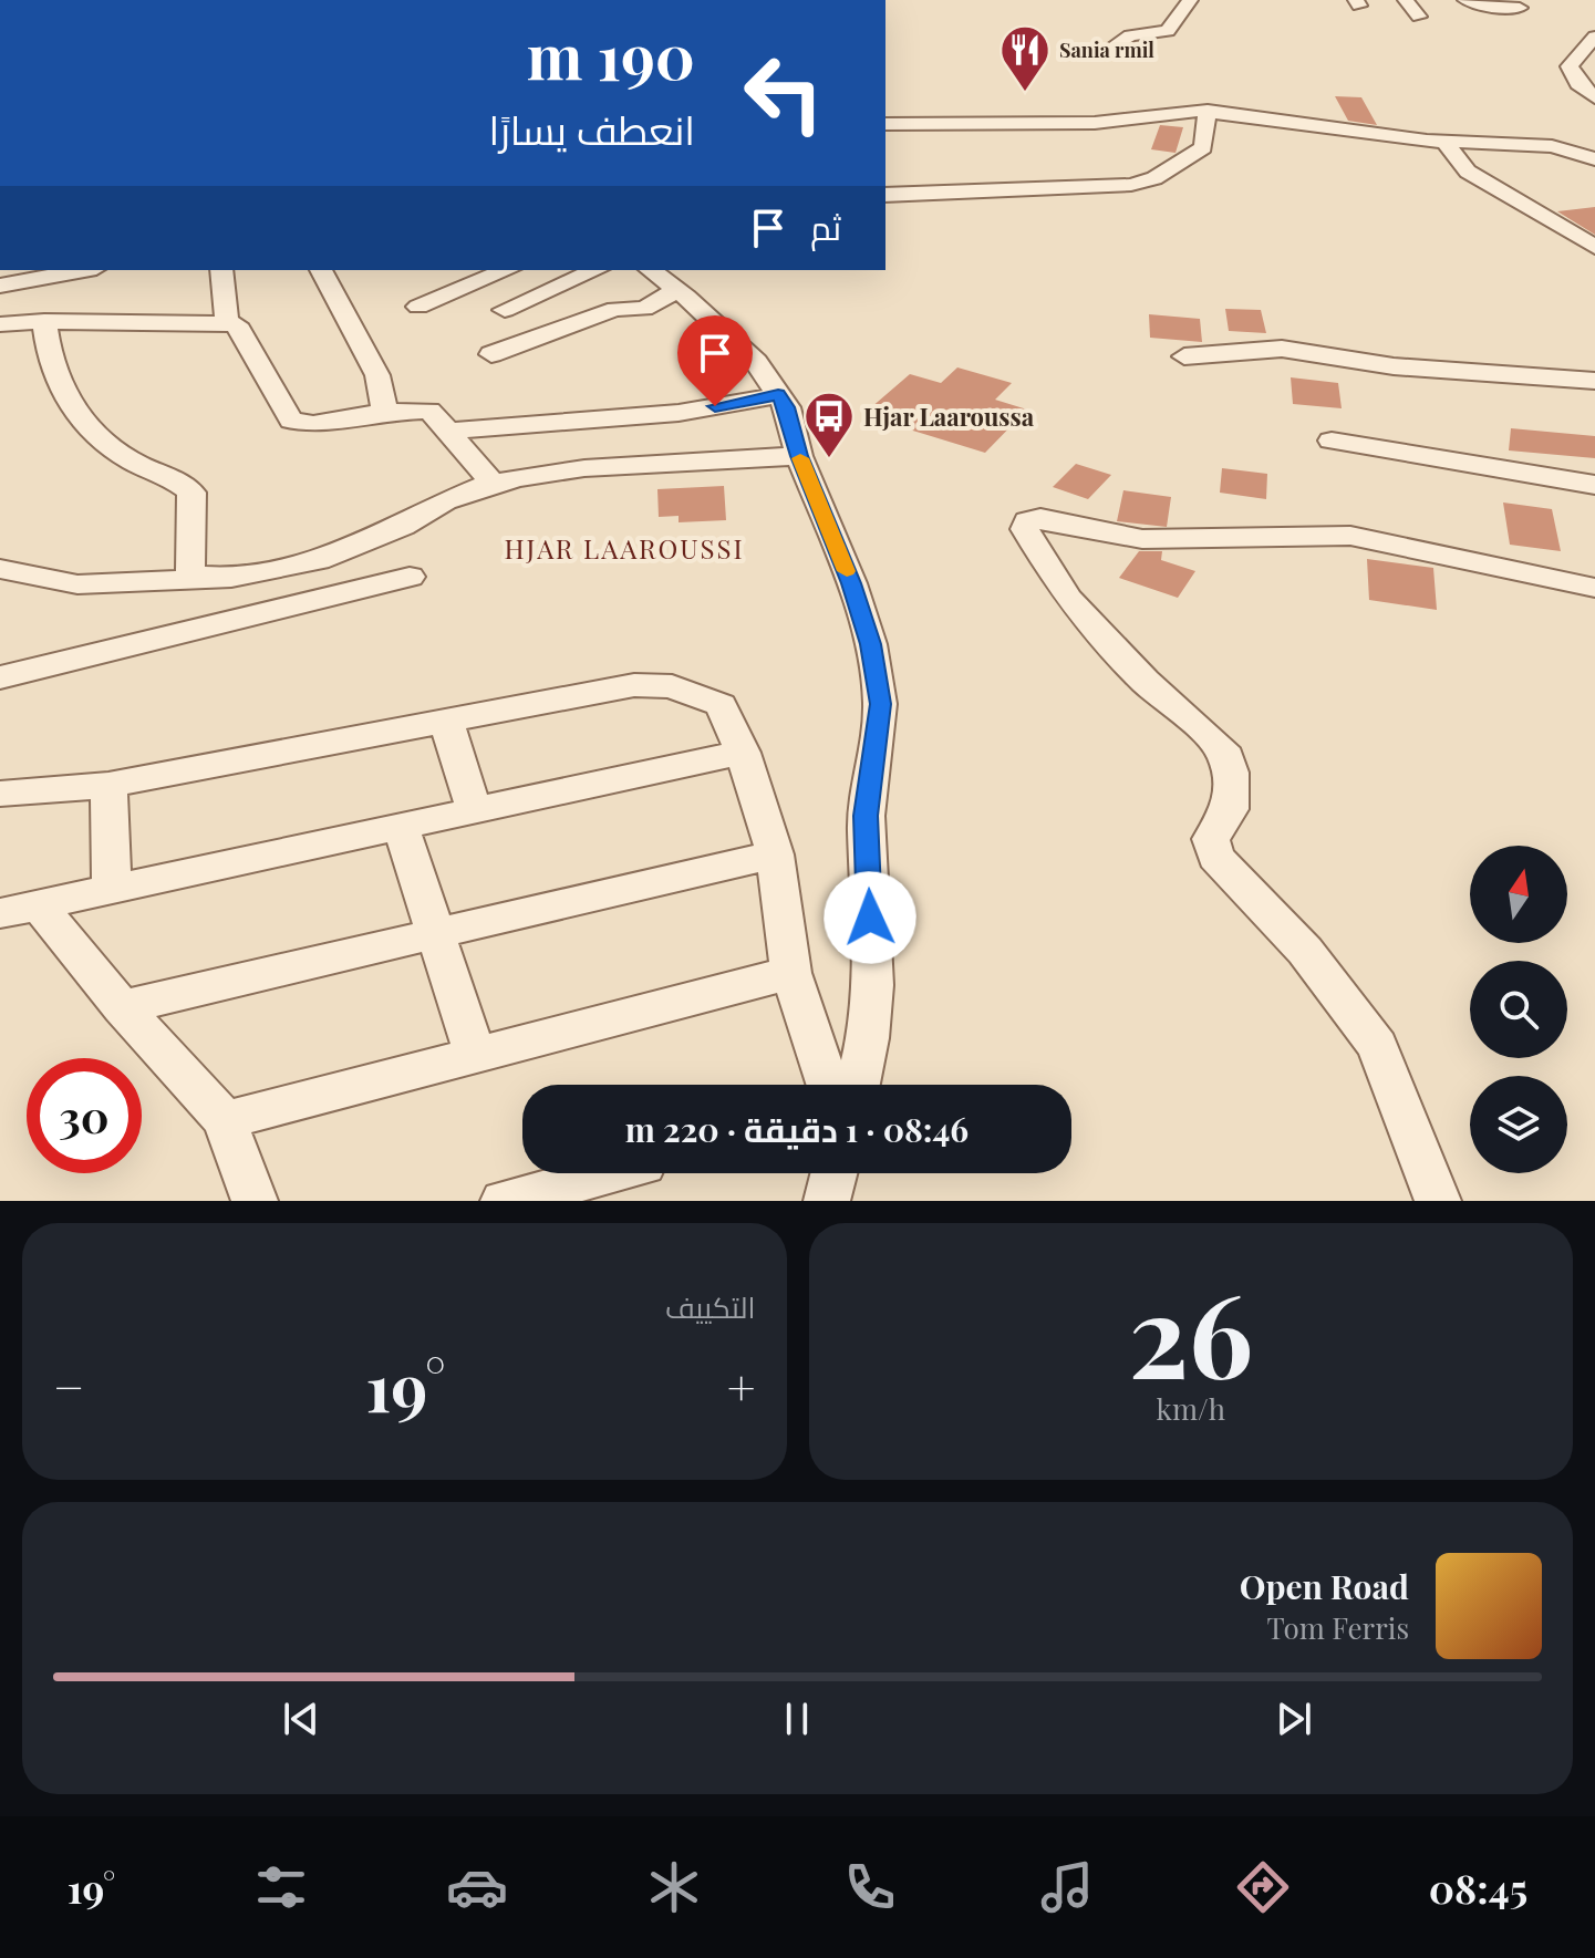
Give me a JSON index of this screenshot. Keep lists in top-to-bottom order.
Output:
{
  "districts": ["HJAR LAAROUSSI"],
  "places": {
    "restaurant": ["Sania rmil"],
    "bus stop": ["Hjar Laaroussa"]
  },
  "north": "top",
  "page": {
    "turn": ["190 m", "انعطف يسارًا"],
    "then": "ثم",
    "limit": "30",
    "trip": "08:46 · 1 دقيقة · 220 m",
    "tile": [
      ["26", "km/h"],
      "التكييف"
    ],
    "heat": ["−", "19°", "+"],
    "song": ["Open Road", "Tom Ferris"],
    "tabs": ["08:45", "19°"]
  }
}
